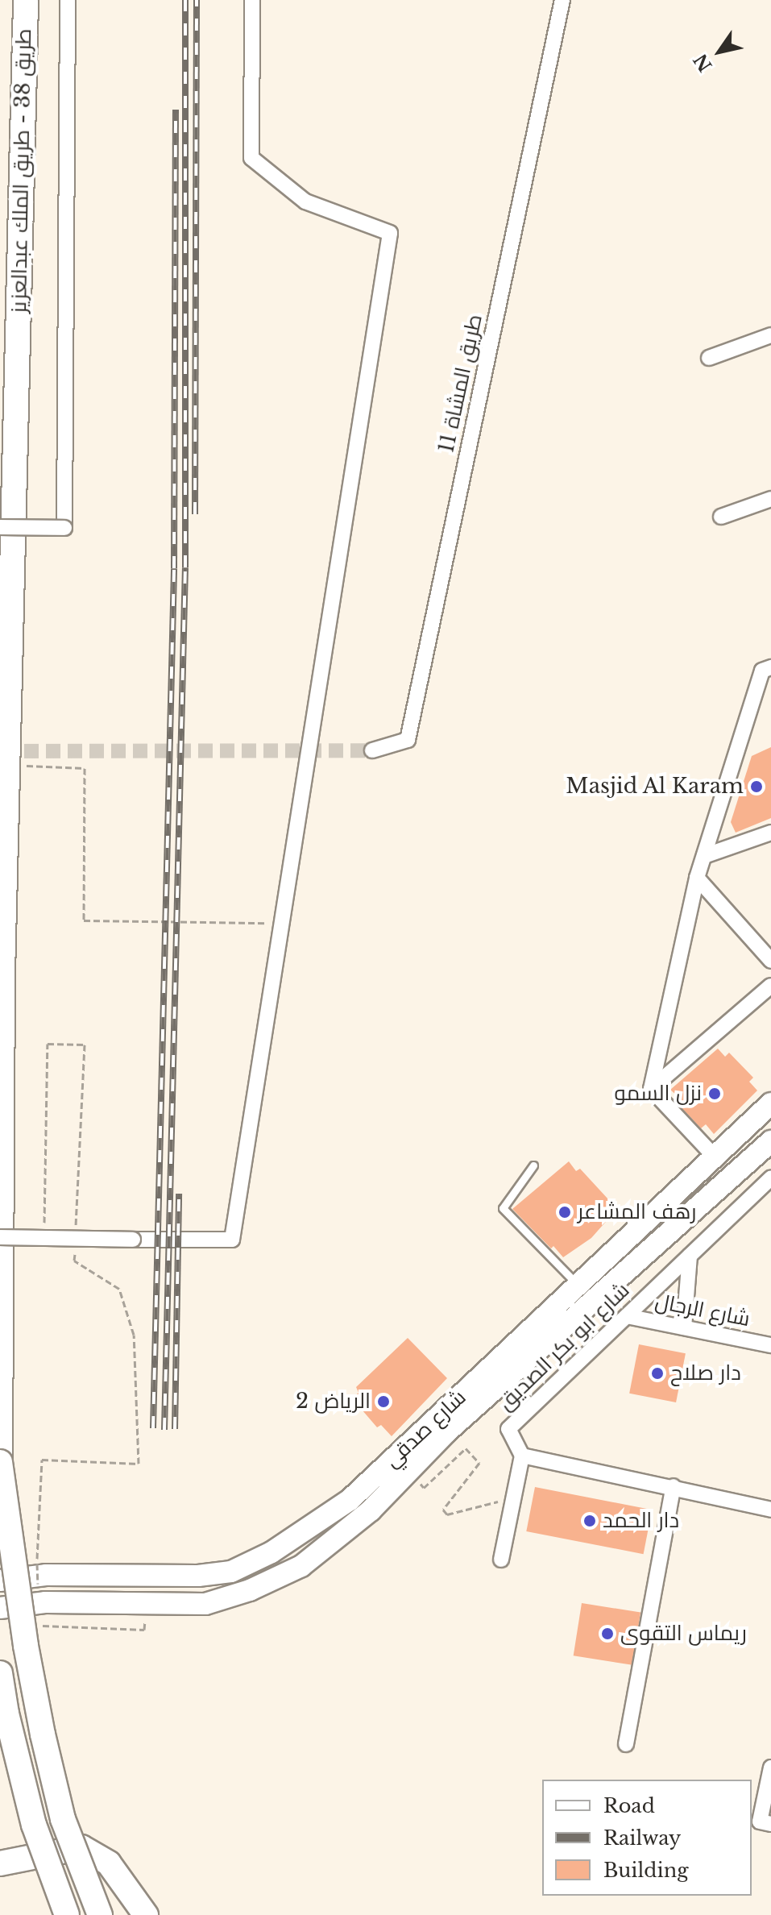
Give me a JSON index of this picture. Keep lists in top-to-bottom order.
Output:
{
  "streets": {
    "main road": ["طريق 38 - طريق الملك عبدالعزيز"],
    "street": [
      "طريق المشاة 11",
      "شارع الرجال",
      "شارع ابو بكر الصديق",
      "شارع صدقي"
    ]
  },
  "crossings": [
    ["شارع الرجال", "شارع ابو بكر الصديق"]
  ],
  "places": [
    "Masjid Al Karam",
    "نزل السمو",
    "رهف المشاعر",
    "دار صلاح",
    "الرياض 2",
    "دار الحمد",
    "ريماس التقوى"
  ],
  "legend": ["Road", "Railway", "Building"],
  "north": "bottom left"
}
